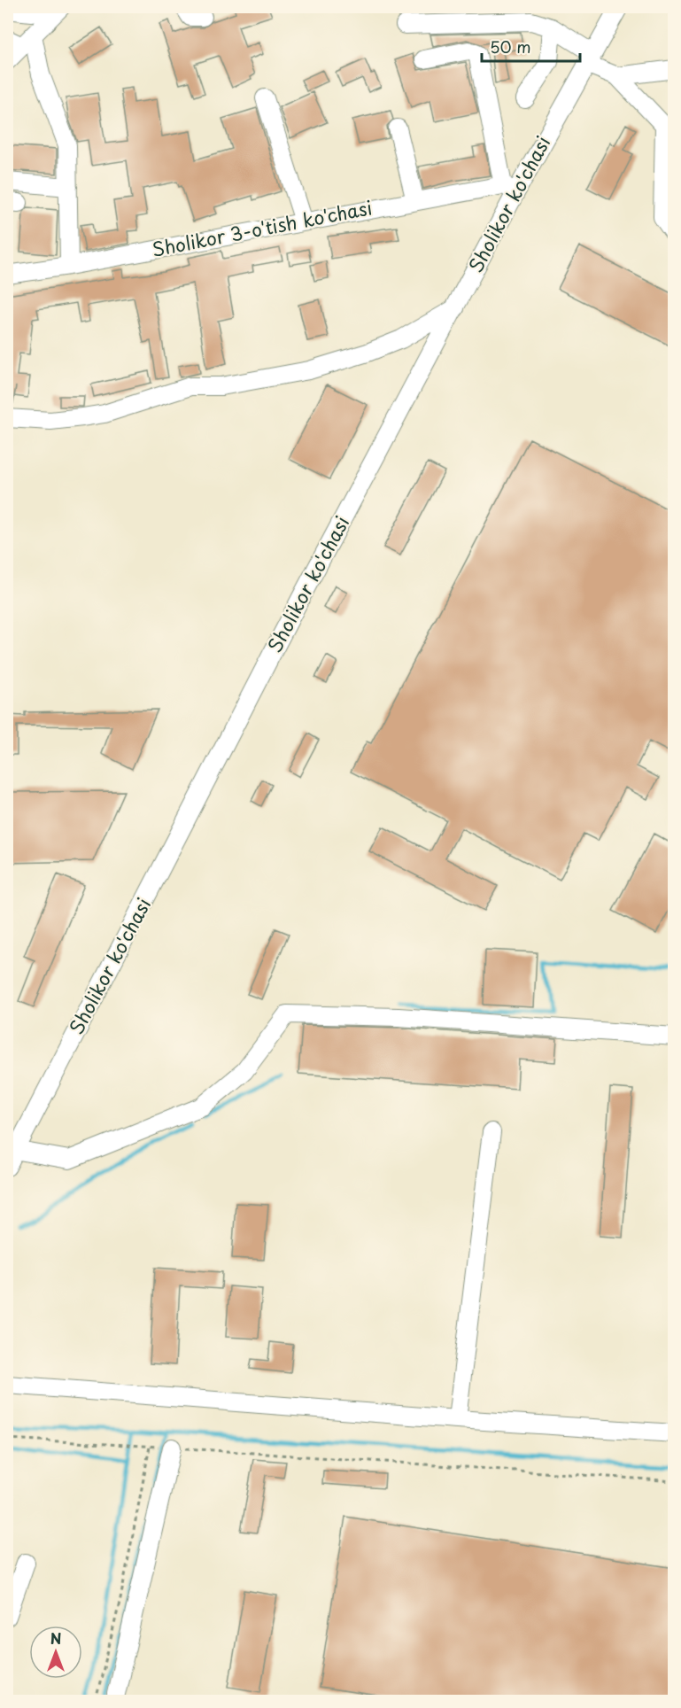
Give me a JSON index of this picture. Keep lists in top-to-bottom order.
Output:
{
  "streets": {
    "street": ["Sholikor ko'chasi", "Sholikor 3-o'tish ko'chasi"]
  },
  "crossings": [
    ["Sholikor ko'chasi", "Sholikor 3-o'tish ko'chasi"]
  ],
  "scale_bar": "50 m",
  "north": "top"
}
